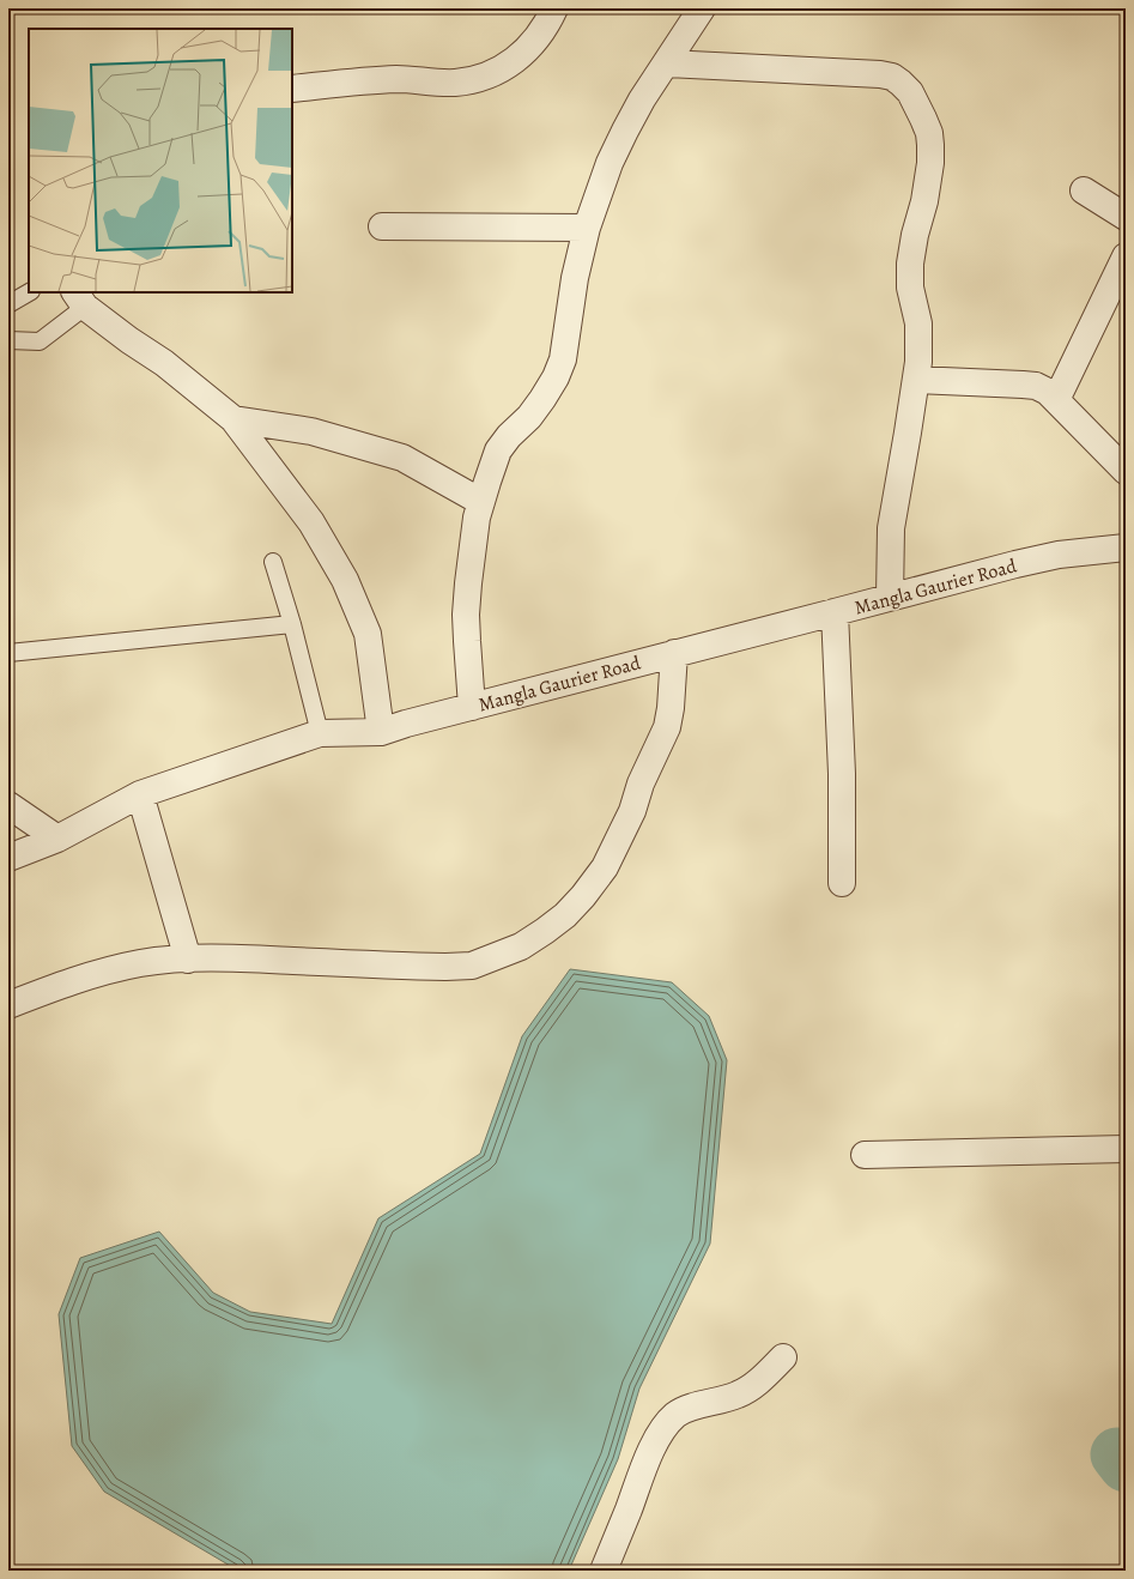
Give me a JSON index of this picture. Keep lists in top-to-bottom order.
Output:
{
  "streets": {
    "street": ["Mangla Gaurier Road"]
  }
}
